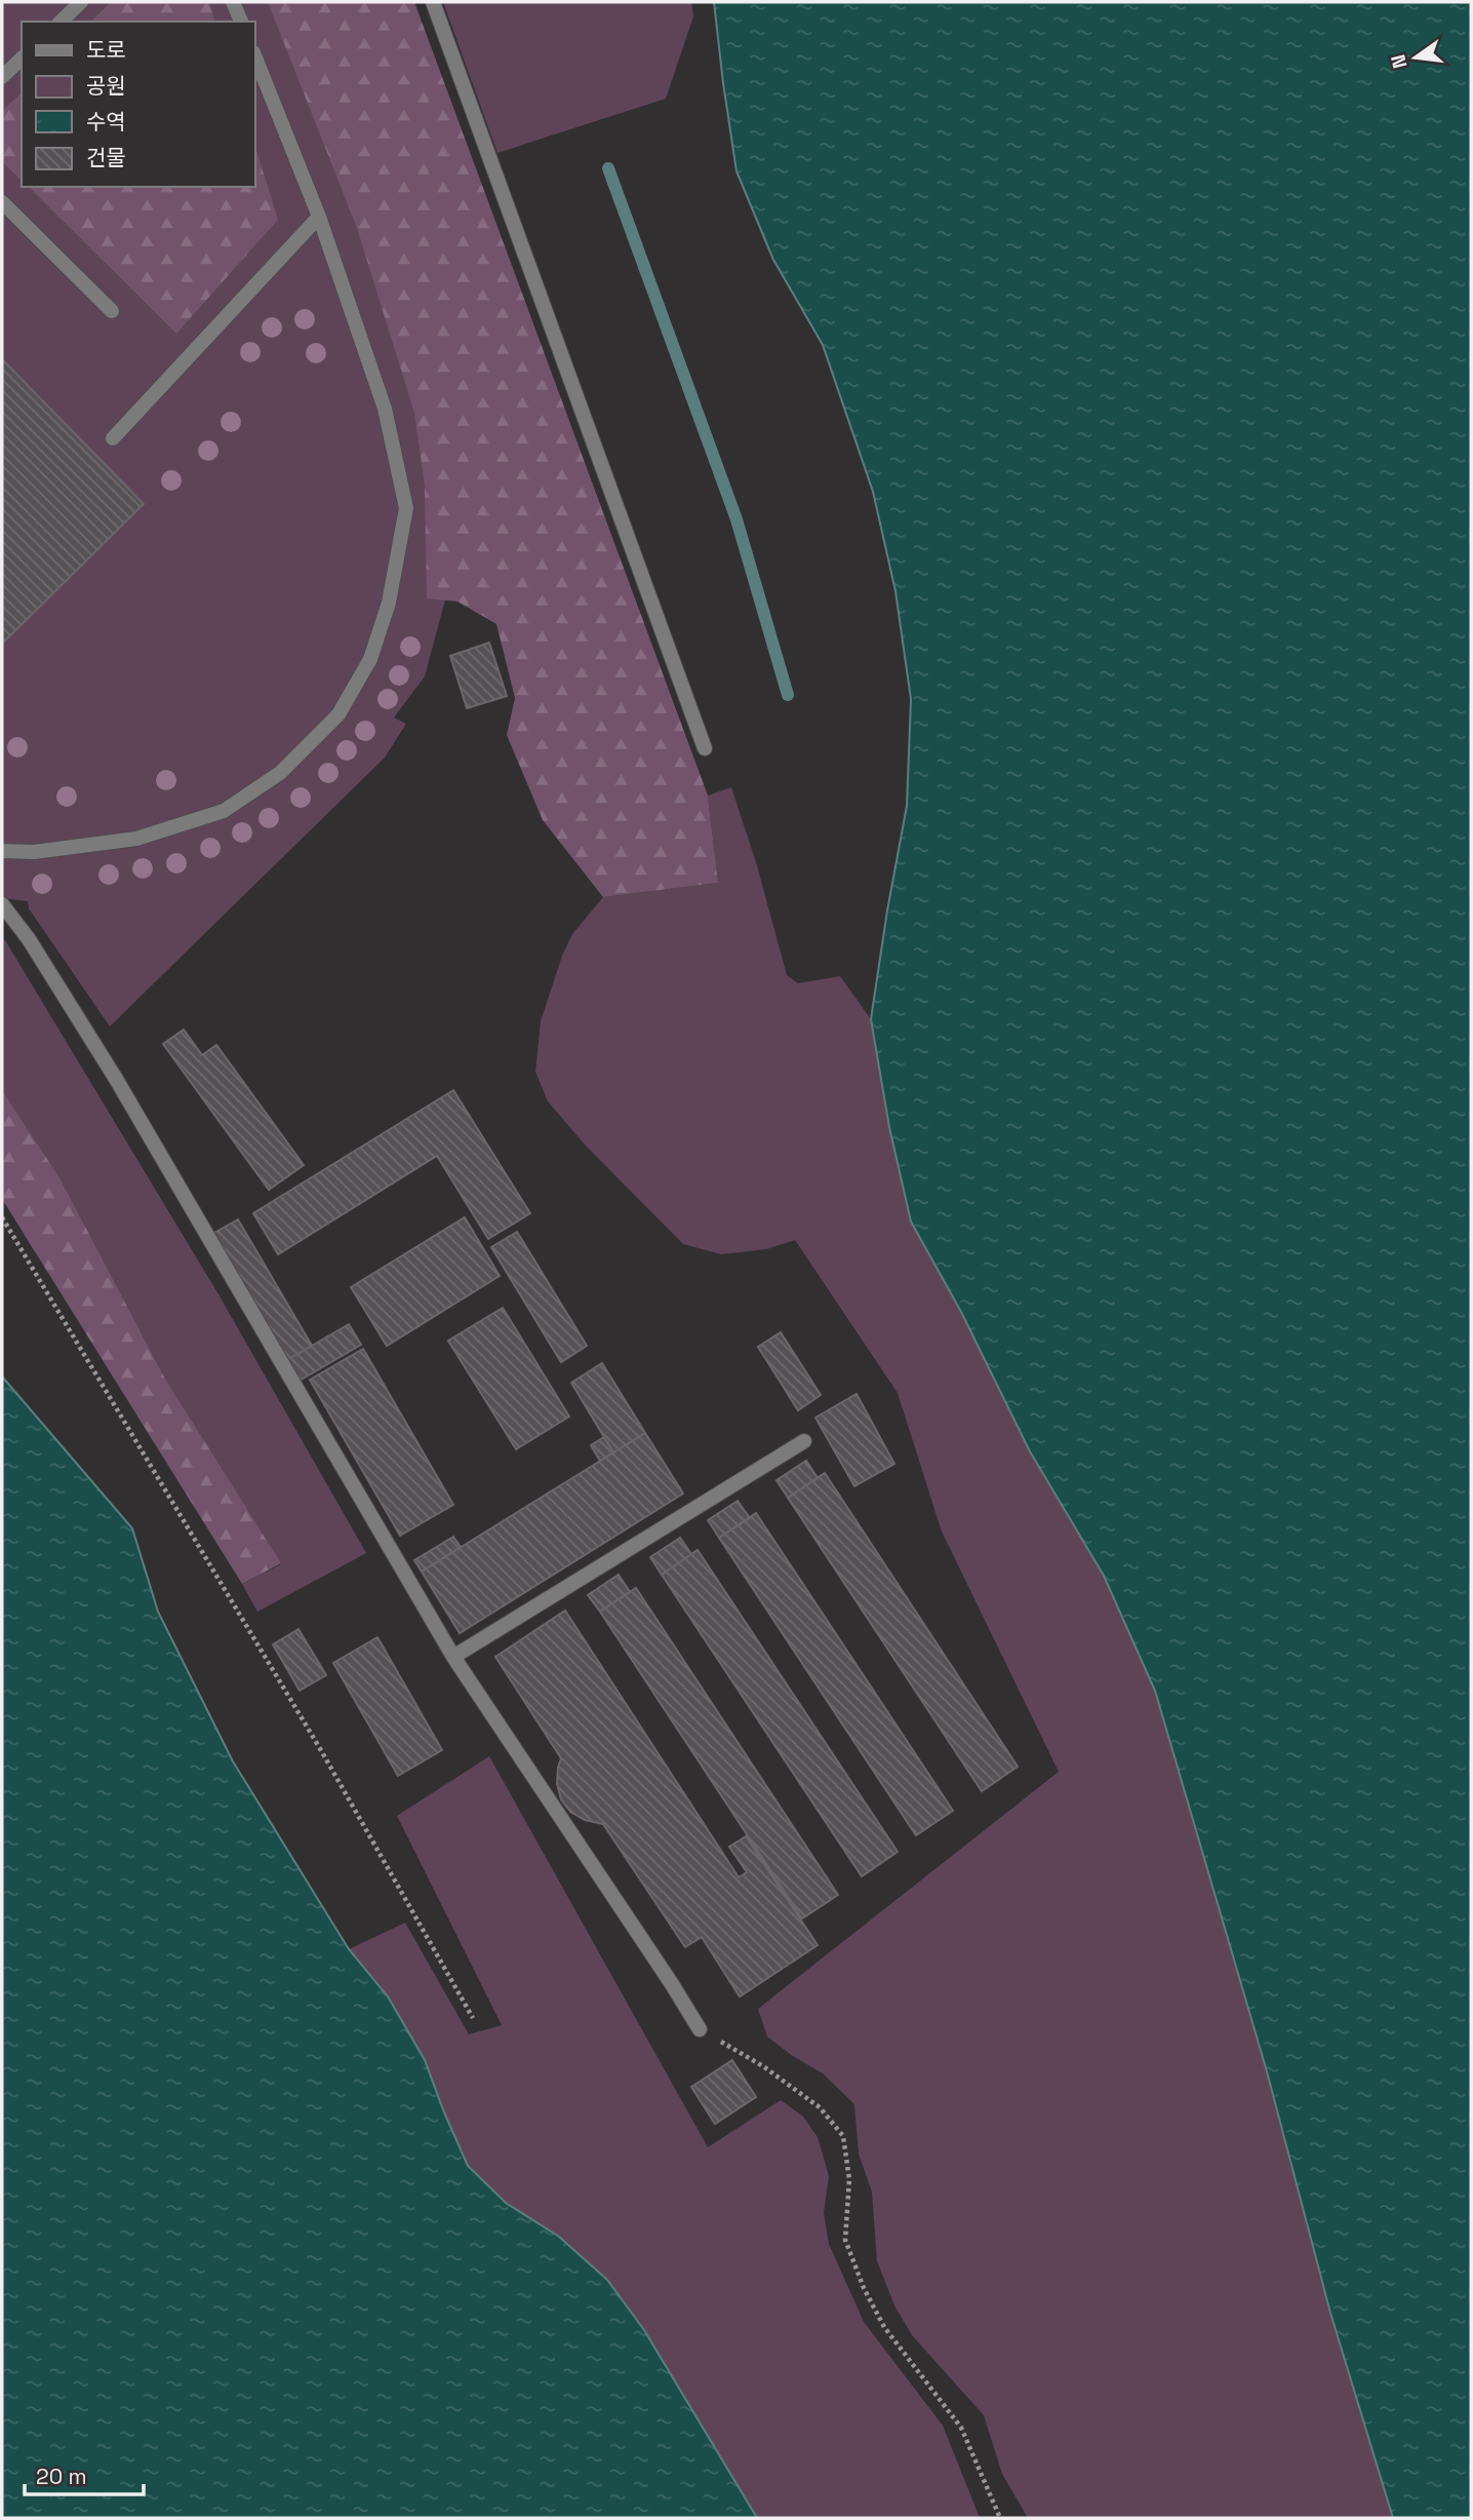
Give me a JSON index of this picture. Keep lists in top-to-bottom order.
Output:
{
  "legend": [
    "도로",
    "공원",
    "수역",
    "건물"
  ],
  "scale_bar": "20 m",
  "north": "left"
}
